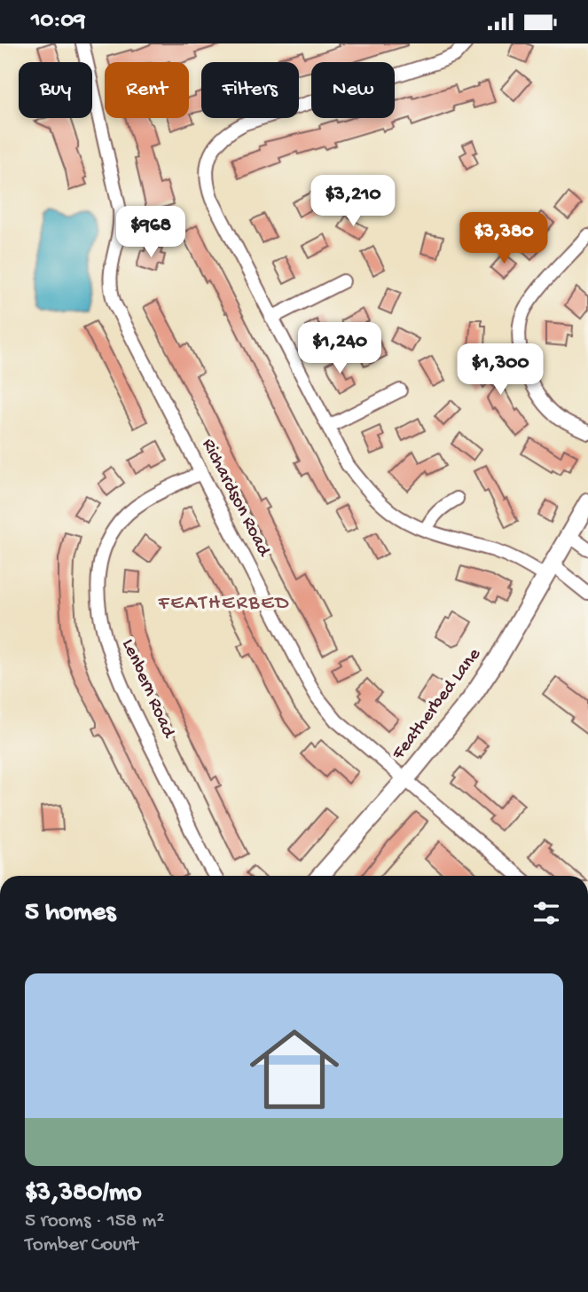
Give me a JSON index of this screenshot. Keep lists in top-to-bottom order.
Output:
{
  "streets": {
    "street": ["Richardson Road", "Lenbern Road", "Featherbed Lane"]
  },
  "crossings": [
    ["Richardson Road", "Lenbern Road"],
    ["Richardson Road", "Featherbed Lane"]
  ],
  "districts": ["FEATHERBED"],
  "page": {
    "status": "10:09",
    "chip": [
      "Buy",
      "Rent",
      "Filters",
      "New"
    ],
    "price": [
      "$3,210",
      "$968",
      "$3,380",
      "$1,240",
      "$1,300"
    ],
    "heading": "5 homes",
    "list": [
      {
        "name": "$3,380/mo",
        "note": "5 rooms · 158 m² · Tomber Court"
      }
    ]
  }
}
